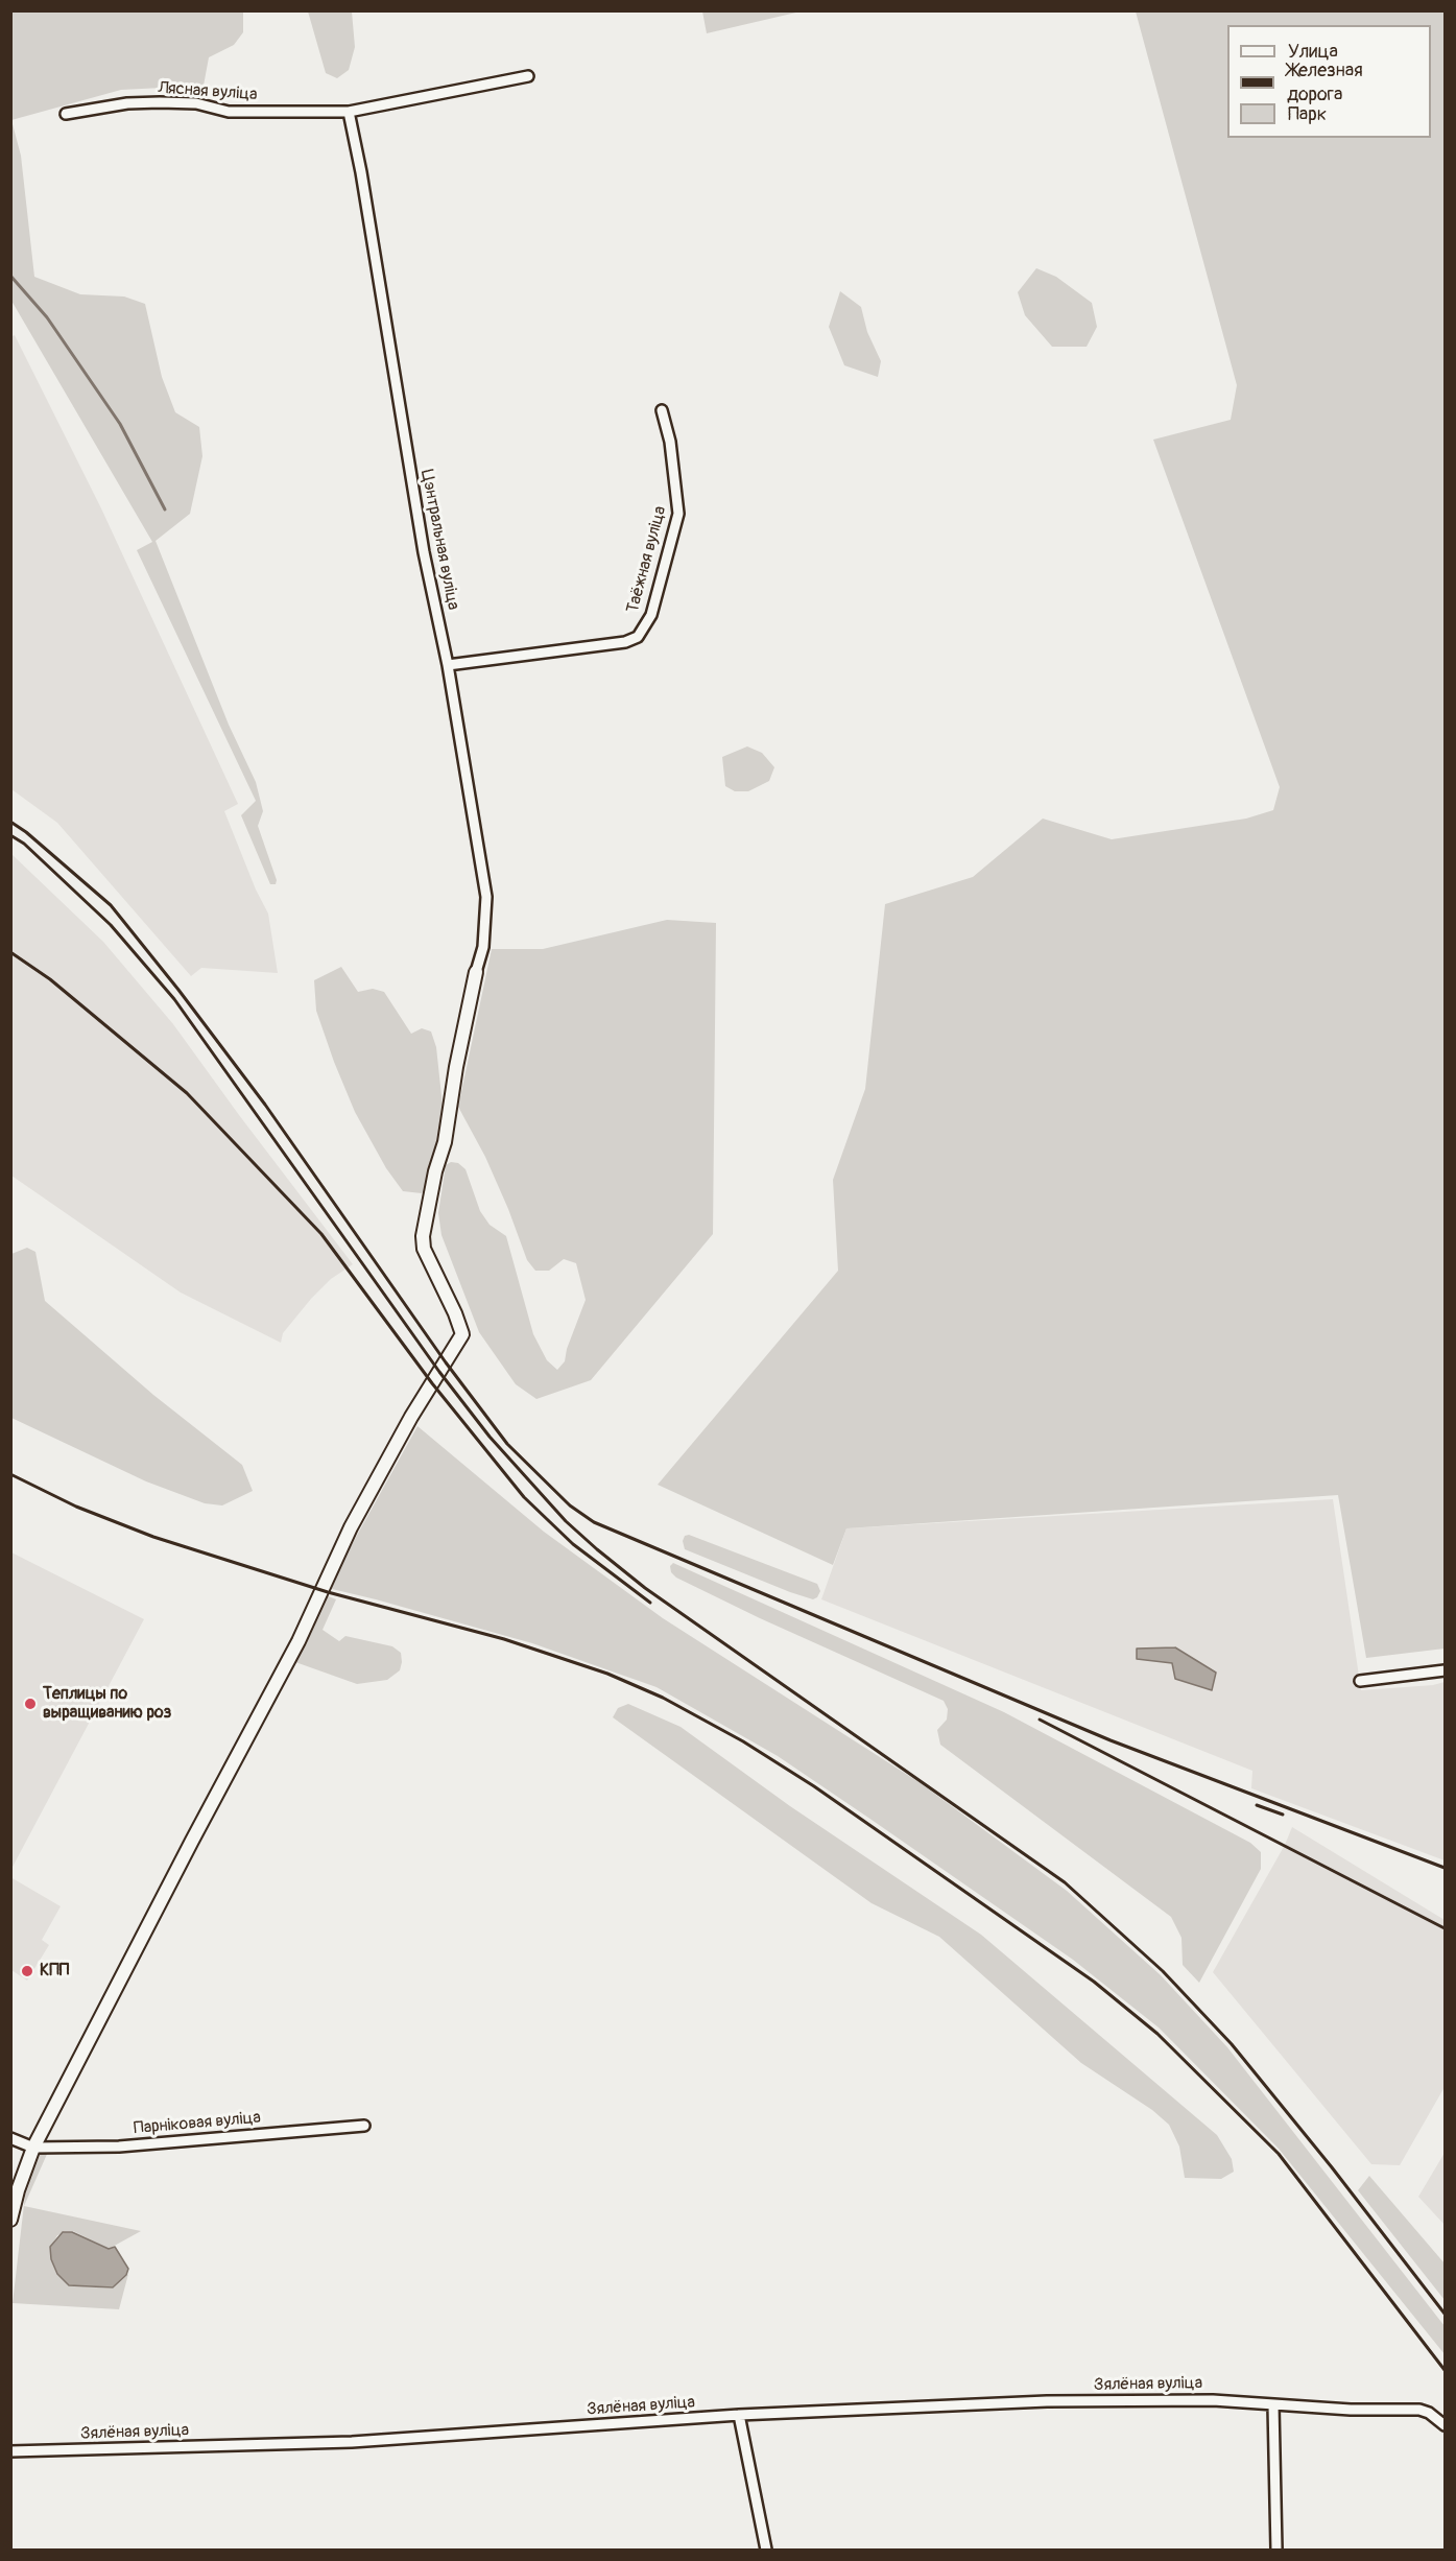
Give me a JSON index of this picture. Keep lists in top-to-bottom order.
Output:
{
  "streets": {
    "street": [
      "Лясная вуліца",
      "Цэнтральная вуліца",
      "Таёжная вуліца",
      "Парніковая вуліца",
      "Зялёная вуліца"
    ]
  },
  "crossings": [
    ["Лясная вуліца", "Цэнтральная вуліца"],
    ["Цэнтральная вуліца", "Таёжная вуліца"]
  ],
  "places": ["Теплицы по выращиванию роз", "КПП"],
  "legend": ["Улица", "Железная дорога", "Парк"]
}
